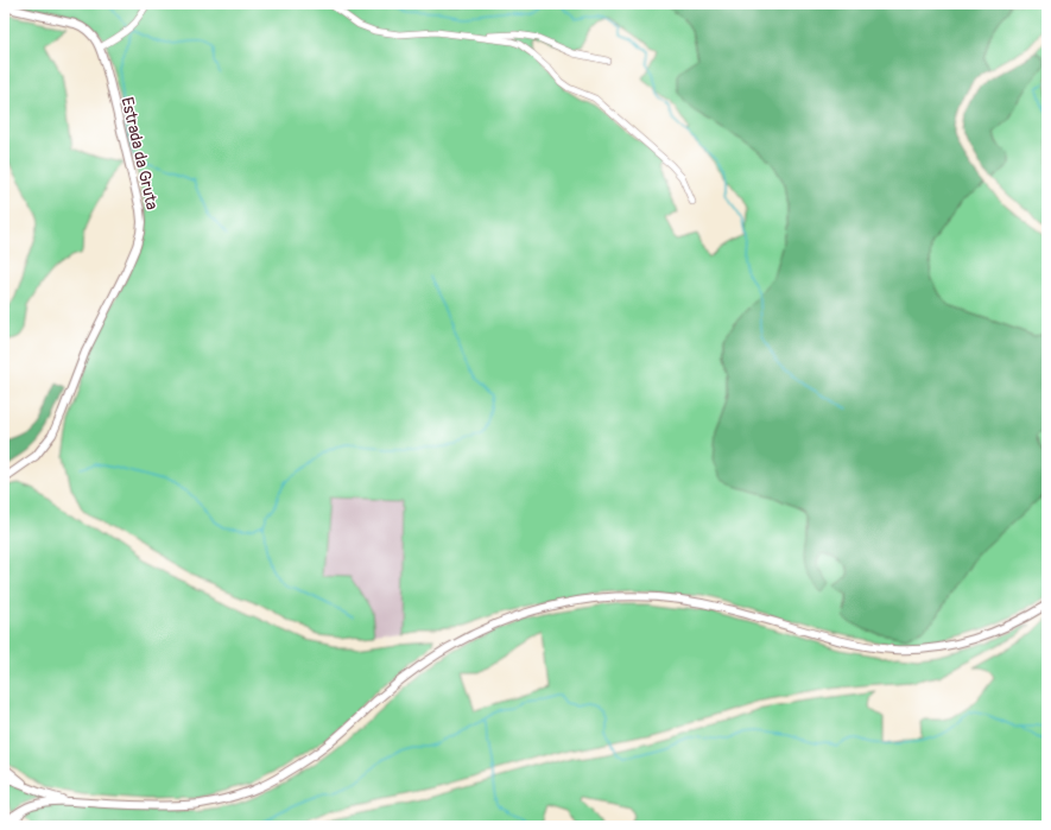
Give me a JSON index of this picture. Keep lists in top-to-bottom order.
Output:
{
  "streets": {
    "main road": ["Estrada da Gruta"]
  }
}
